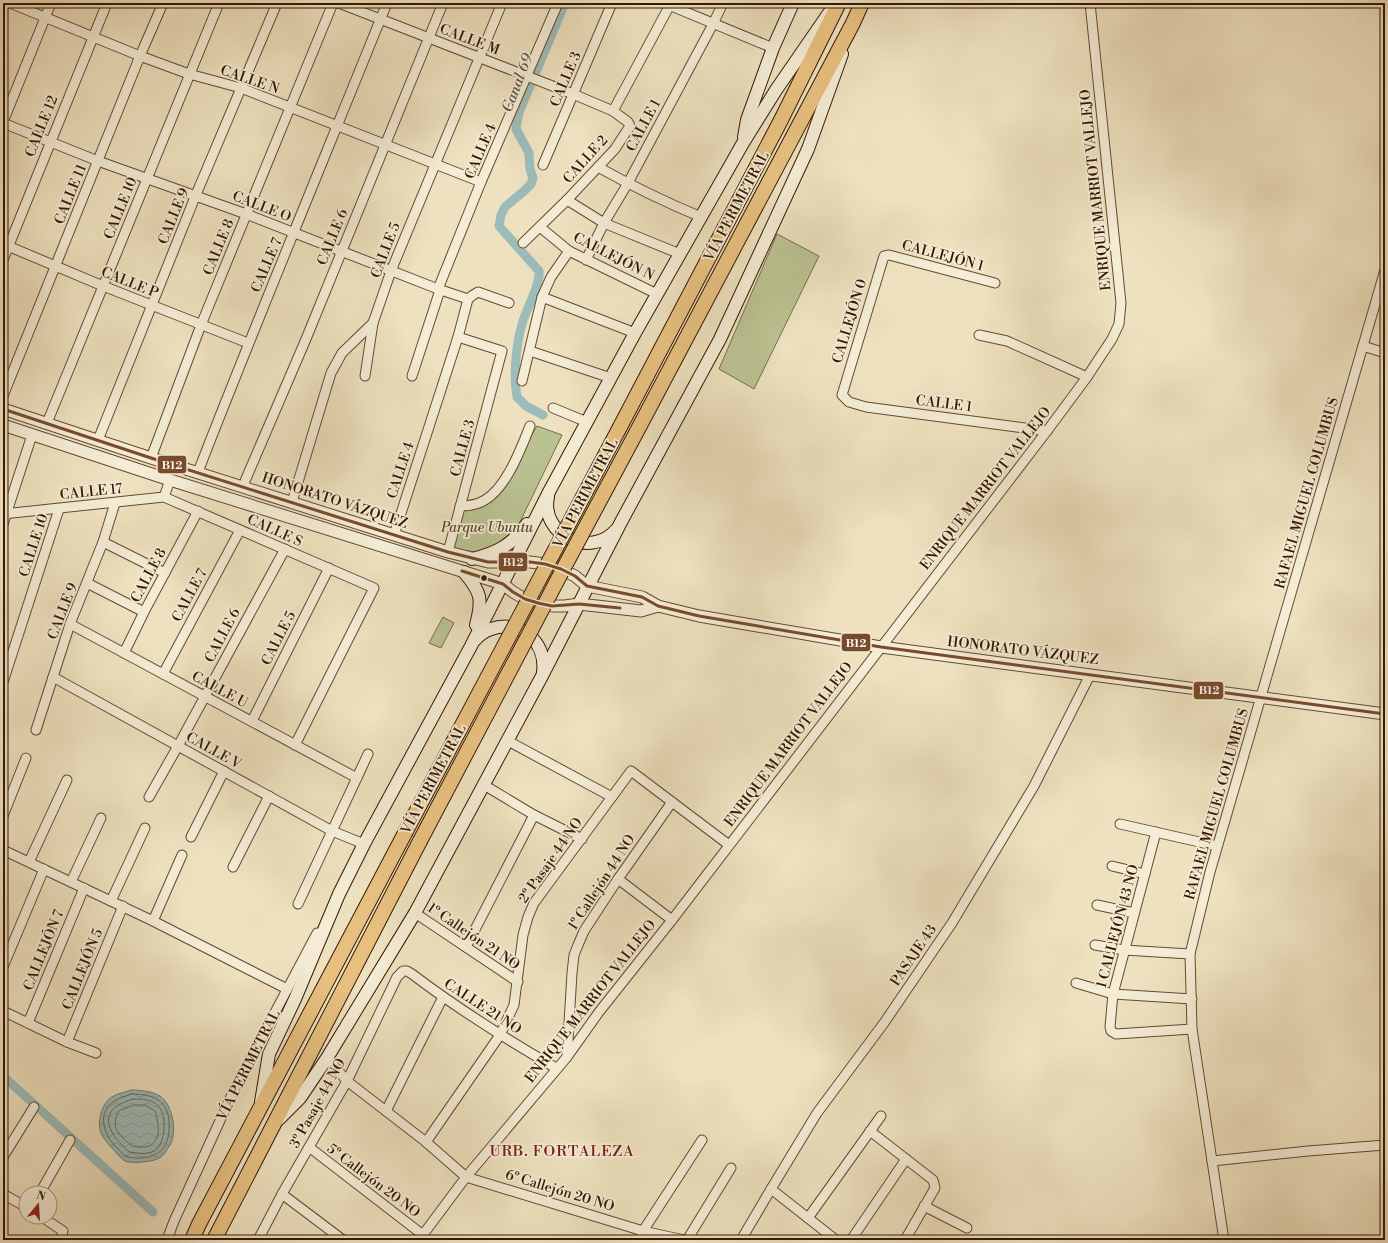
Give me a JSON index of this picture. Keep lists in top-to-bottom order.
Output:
{
  "streets": {
    "highway": ["VÍA PERIMETRAL"],
    "street": [
      "CALLE M",
      "CALLE N",
      "CALLE 3",
      "CALLE 1",
      "CALLE 12",
      "CALLE 4",
      "CALLE 2",
      "ENRIQUE MARRIOT VALLEJO",
      "CALLE 11",
      "CALLE O",
      "CALLE 10",
      "CALLE 9",
      "CALLE 6",
      "CALLE 8",
      "CALLE 5",
      "CALLEJÓN 1",
      "CALLEJÓN N",
      "CALLE 7",
      "CALLE P",
      "CALLEJÓN 0",
      "CALLE 17",
      "RAFAEL MIGUEL COLUMBUS",
      "HONORATO VÁZQUEZ",
      "CALLE S",
      "CALLE U",
      "CALLE V",
      "2º Pasaje 44 NO",
      "1º Callejón 44 NO",
      "1 CALLEJÓN 43 NO",
      "1º Callejón 21 NO",
      "CALLEJÓN 7",
      "PASAJE 43",
      "CALLEJÓN 5",
      "CALLE 21 NO",
      "3º Pasaje 44 NO",
      "5º Callejón 20 NO",
      "6º Callejón 20 NO"
    ]
  },
  "crossings": [
    ["CALLE M", "CALLE 3"],
    ["CALLE M", "CALLE 4"],
    ["CALLE M", "CALLE 2"],
    ["CALLE M", "CALLE 6"],
    ["CALLE M", "CALLE 5"],
    ["CALLE M", "CALLE 7"],
    ["CALLE N", "CALLE 12"],
    ["CALLE N", "CALLE 4"],
    ["CALLE N", "CALLE 11"],
    ["CALLE N", "CALLE 10"],
    ["CALLE N", "CALLE 9"],
    ["CALLE N", "CALLE 6"],
    ["CALLE N", "CALLE 8"],
    ["CALLE N", "CALLE 5"],
    ["CALLE N", "CALLE 7"],
    ["CALLE 3", "CALLE 4"],
    ["CALLE 3", "HONORATO VÁZQUEZ"],
    ["CALLE 1", "ENRIQUE MARRIOT VALLEJO"],
    ["CALLE 1", "CALLEJÓN N"],
    ["CALLE 1", "CALLEJÓN 0"],
    ["CALLE 12", "CALLE O"],
    ["CALLE 12", "CALLE P"],
    ["CALLE 4", "CALLE O"],
    ["CALLE 4", "HONORATO VÁZQUEZ"],
    ["CALLE 2", "CALLEJÓN N"],
    ["ENRIQUE MARRIOT VALLEJO", "HONORATO VÁZQUEZ"],
    ["ENRIQUE MARRIOT VALLEJO", "1º Callejón 44 NO"],
    ["ENRIQUE MARRIOT VALLEJO", "CALLE 21 NO"],
    ["ENRIQUE MARRIOT VALLEJO", "5º Callejón 20 NO"],
    ["ENRIQUE MARRIOT VALLEJO", "6º Callejón 20 NO"],
    ["CALLE 11", "CALLE O"],
    ["CALLE 11", "CALLE P"],
    ["CALLE O", "CALLE 10"],
    ["CALLE O", "CALLE 9"],
    ["CALLE O", "CALLE 6"],
    ["CALLE O", "CALLE 8"],
    ["CALLE O", "CALLE 5"],
    ["CALLE O", "CALLE 7"],
    ["VÍA PERIMETRAL", "CALLEJÓN N"],
    ["VÍA PERIMETRAL", "HONORATO VÁZQUEZ"],
    ["VÍA PERIMETRAL", "CALLE V"],
    ["VÍA PERIMETRAL", "1º Callejón 21 NO"],
    ["VÍA PERIMETRAL", "6º Callejón 20 NO"],
    ["CALLE 10", "CALLE P"],
    ["CALLE 10", "CALLE 17"],
    ["CALLE 10", "HONORATO VÁZQUEZ"],
    ["CALLE 9", "CALLE P"],
    ["CALLE 9", "CALLE 17"],
    ["CALLE 9", "HONORATO VÁZQUEZ"],
    ["CALLE 9", "CALLE U"],
    ["CALLE 9", "CALLE V"],
    ["CALLE 6", "CALLE S"],
    ["CALLE 6", "CALLE U"],
    ["CALLE 6", "CALLE V"],
    ["CALLE 8", "CALLE P"],
    ["CALLE 8", "HONORATO VÁZQUEZ"],
    ["CALLE 8", "CALLE S"],
    ["CALLE 8", "CALLE U"],
    ["CALLE 5", "HONORATO VÁZQUEZ"],
    ["CALLE 5", "CALLE S"],
    ["CALLE 5", "CALLE U"],
    ["CALLEJÓN 1", "CALLEJÓN 0"],
    ["CALLE 7", "CALLE P"],
    ["CALLE 7", "HONORATO VÁZQUEZ"],
    ["CALLE 7", "CALLE S"],
    ["CALLE 7", "CALLE U"],
    ["CALLE 17", "CALLE S"],
    ["RAFAEL MIGUEL COLUMBUS", "HONORATO VÁZQUEZ"],
    ["RAFAEL MIGUEL COLUMBUS", "1 CALLEJÓN 43 NO"],
    ["HONORATO VÁZQUEZ", "PASAJE 43"],
    ["CALLE S", "CALLE U"],
    ["2º Pasaje 44 NO", "1º Callejón 44 NO"],
    ["2º Pasaje 44 NO", "1º Callejón 21 NO"],
    ["2º Pasaje 44 NO", "CALLE 21 NO"],
    ["2º Pasaje 44 NO", "6º Callejón 20 NO"],
    ["CALLE 21 NO", "3º Pasaje 44 NO"],
    ["3º Pasaje 44 NO", "5º Callejón 20 NO"],
    ["3º Pasaje 44 NO", "6º Callejón 20 NO"]
  ],
  "districts": ["URB. FORTALEZA"],
  "water": ["Canal 69"],
  "parks": ["Parque Ubuntu"],
  "lines": ["transit line B12"],
  "north": "top"
}
